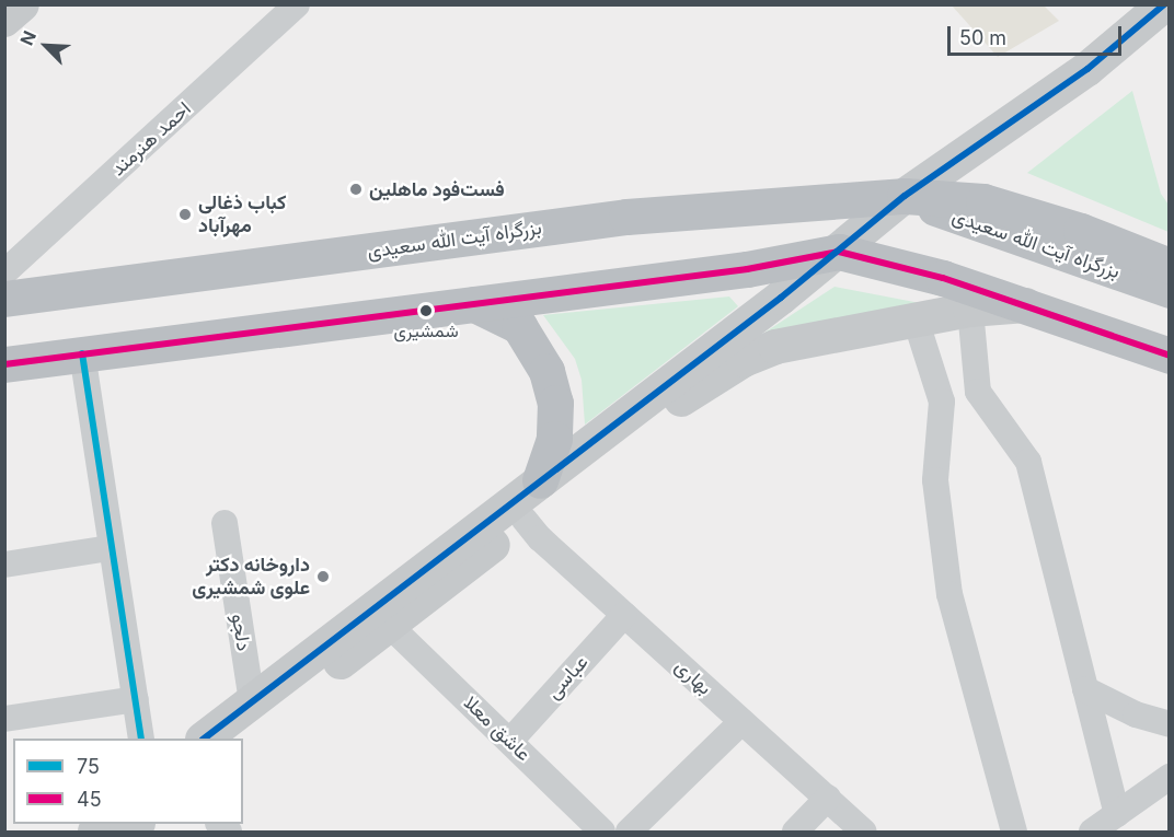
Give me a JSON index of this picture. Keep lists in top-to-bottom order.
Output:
{
  "streets": {
    "highway": ["بزرگراه آیت الله سعیدی"],
    "street": [
      "احمد هنرمند",
      "دلجو",
      "عباسی",
      "بهاری",
      "عاشق معلا"
    ]
  },
  "crossings": [
    ["عباسی", "بهاری"],
    ["عباسی", "عاشق معلا"]
  ],
  "places": [
    "فست‌فود ماهلین",
    "کباب ذغالی مهرآباد",
    "شمشیری",
    "داروخانه دکتر علوی شمشیری"
  ],
  "lines": ["transit line 45", "transit line 75"],
  "legend": ["75", "45"],
  "scale_bar": "50 m",
  "north": "top left"
}
